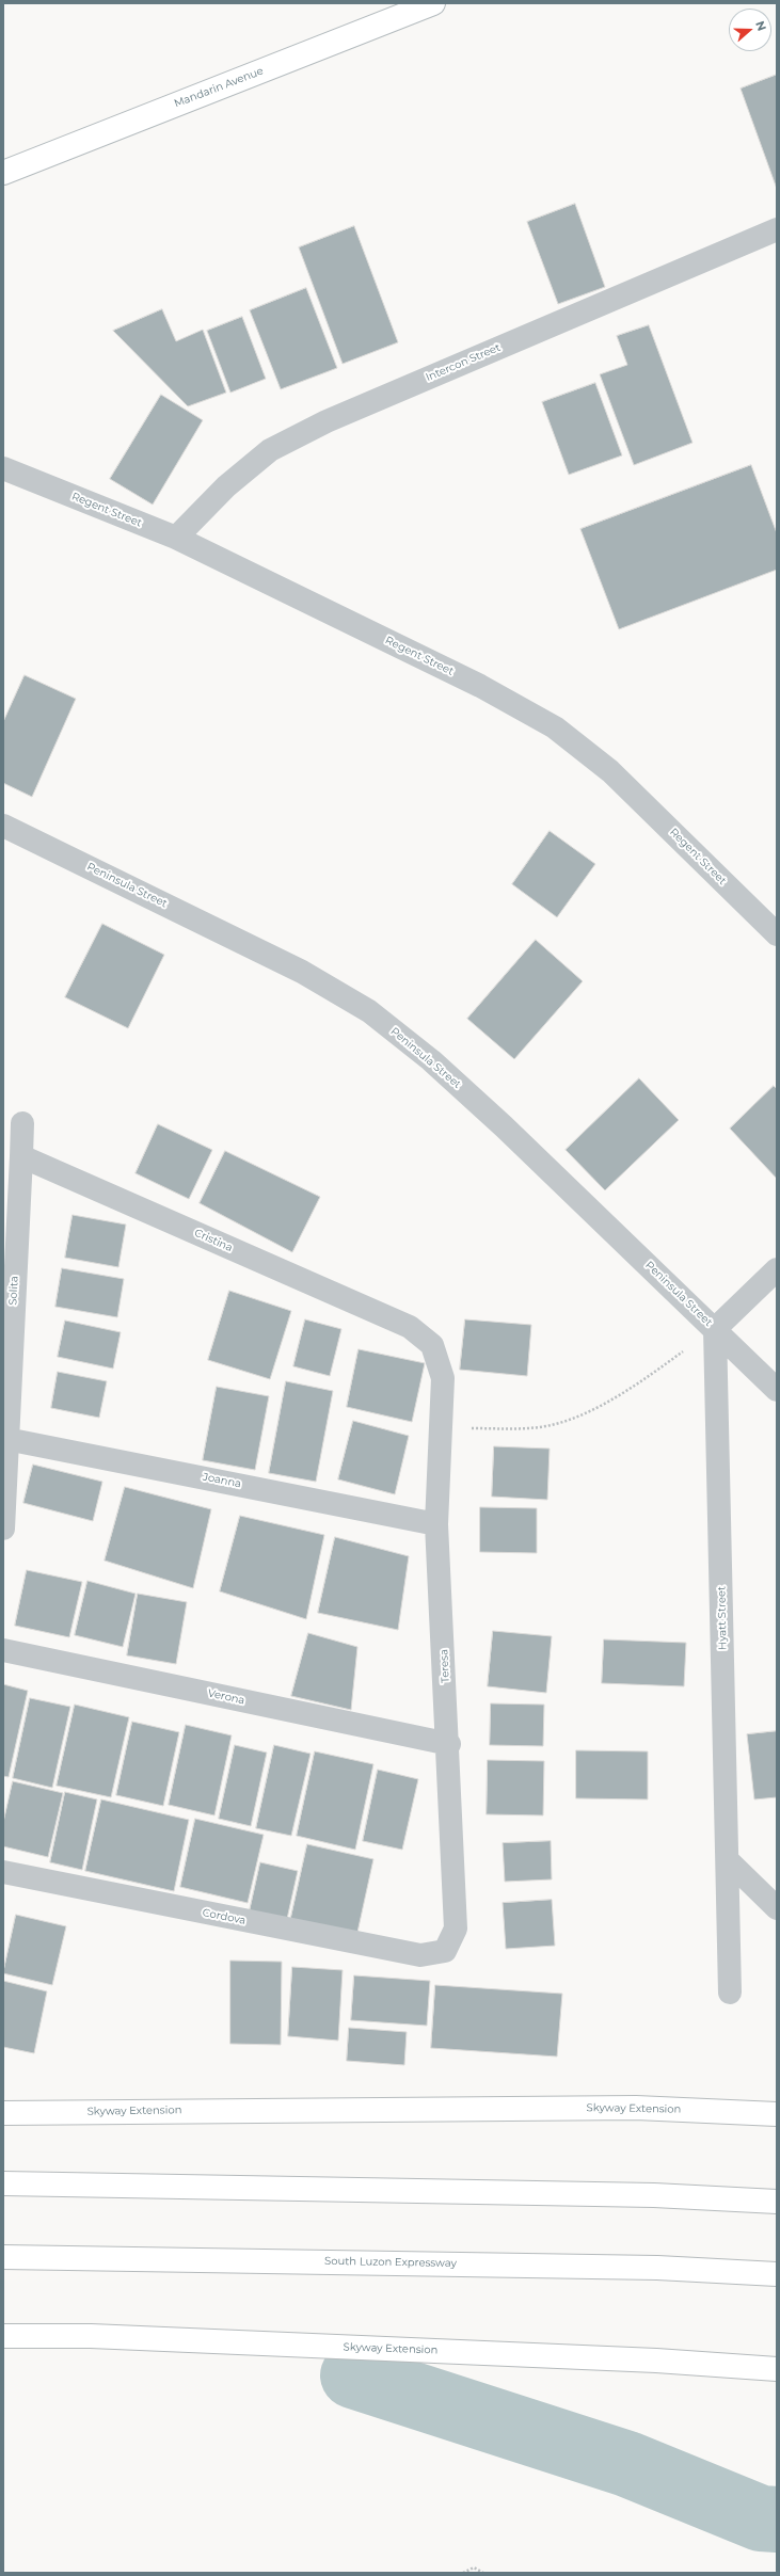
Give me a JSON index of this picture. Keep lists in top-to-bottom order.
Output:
{
  "streets": {
    "main road": ["Mandarin Avenue", "Skyway Extension", "South Luzon Expressway"],
    "street": [
      "Intercon Street",
      "Regent Street",
      "Peninsula Street",
      "Cristina",
      "Solita",
      "Joanna",
      "Hyatt Street",
      "Teresa",
      "Verona",
      "Cordova"
    ]
  },
  "crossings": [
    ["Intercon Street", "Regent Street"],
    ["Peninsula Street", "Hyatt Street"],
    ["Cristina", "Solita"],
    ["Cristina", "Teresa"],
    ["Solita", "Joanna"],
    ["Joanna", "Teresa"],
    ["Teresa", "Verona"],
    ["Teresa", "Cordova"]
  ],
  "north": "right"
}
